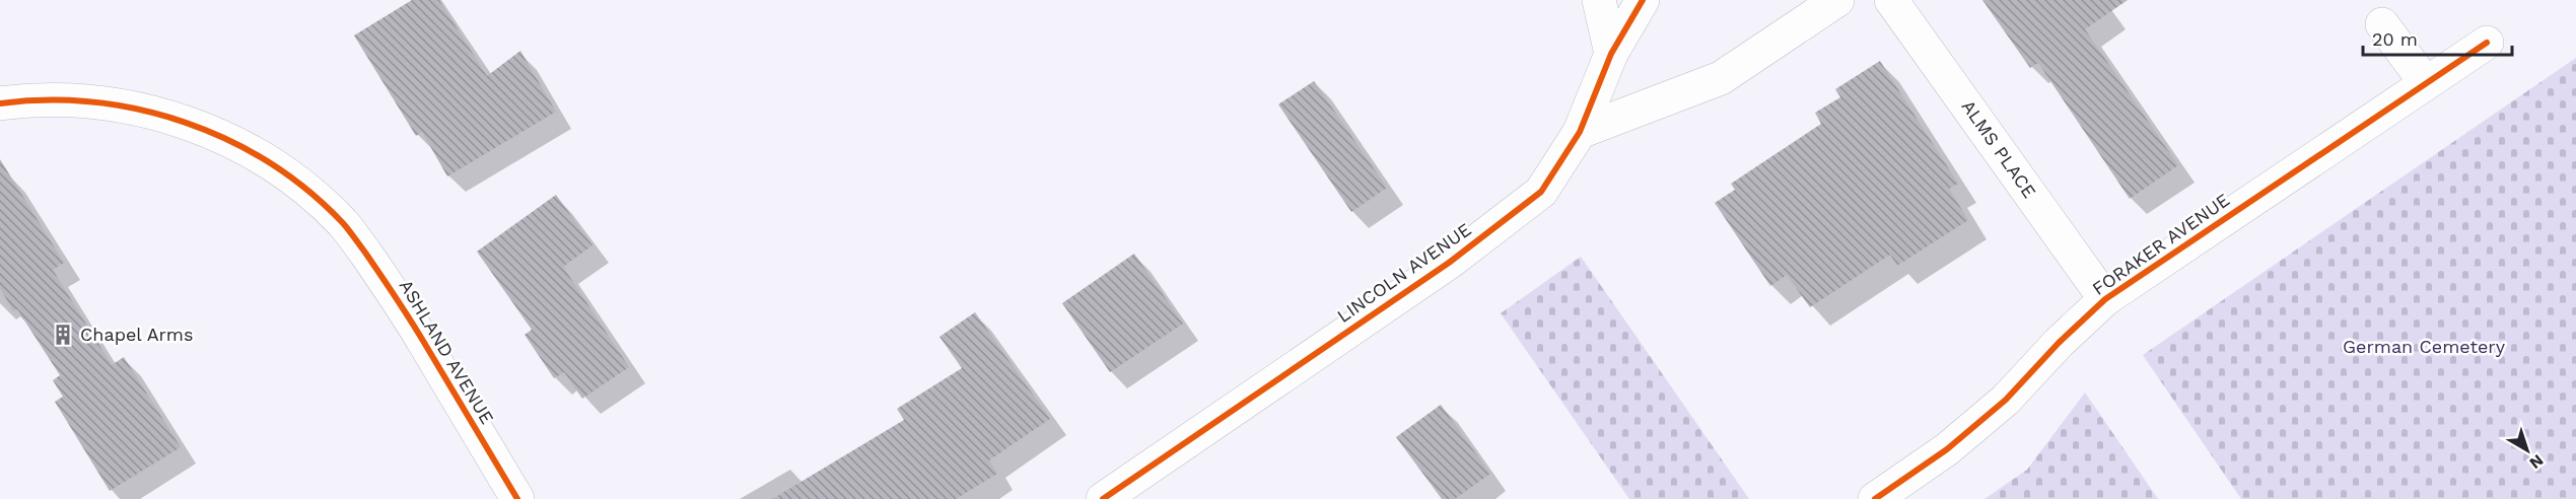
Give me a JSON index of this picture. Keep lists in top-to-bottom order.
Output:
{
  "streets": {
    "street": [
      "ALMS PLACE",
      "FORAKER AVENUE",
      "LINCOLN AVENUE",
      "ASHLAND AVENUE"
    ]
  },
  "crossings": [
    ["ALMS PLACE", "FORAKER AVENUE"]
  ],
  "parks": ["German Cemetery"],
  "places": {
    "building": ["Chapel Arms"]
  },
  "scale_bar": "20 m",
  "north": "bottom right"
}
